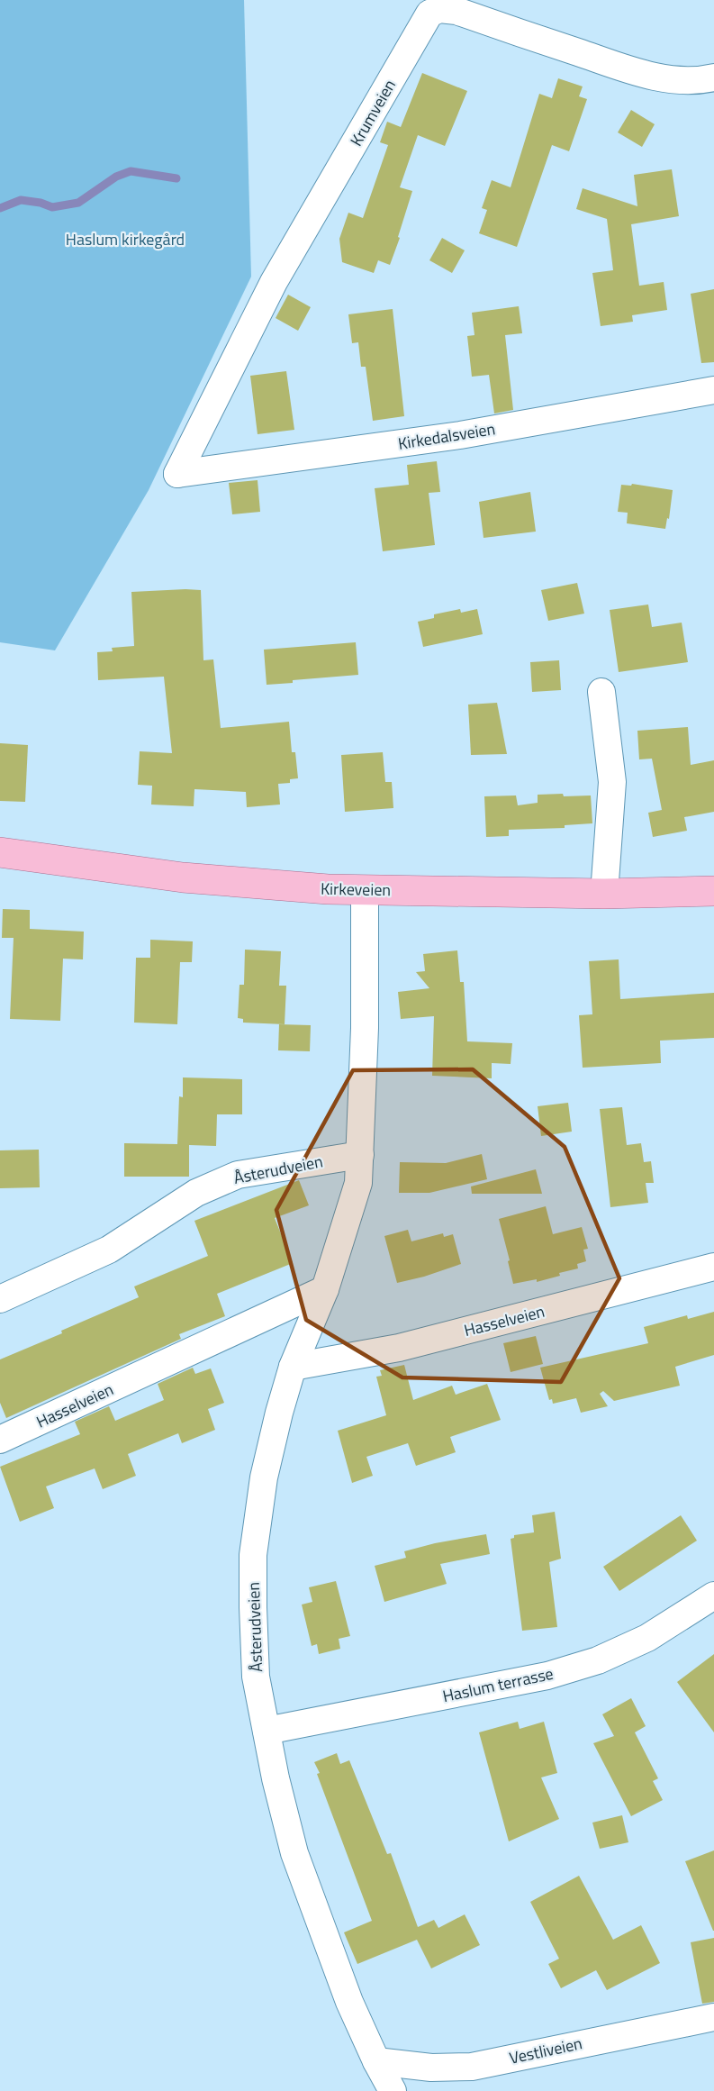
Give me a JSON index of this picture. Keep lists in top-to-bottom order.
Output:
{
  "streets": {
    "main road": ["Kirkeveien"],
    "street": [
      "Krumveien",
      "Kirkedalsveien",
      "Åsterudveien",
      "Hasselveien",
      "Haslum terrasse",
      "Vestliveien"
    ]
  },
  "crossings": [
    ["Krumveien", "Kirkedalsveien"],
    ["Kirkeveien", "Åsterudveien"],
    ["Åsterudveien", "Hasselveien"],
    ["Åsterudveien", "Haslum terrasse"],
    ["Åsterudveien", "Vestliveien"]
  ],
  "parks": ["Haslum kirkegård"]
}
